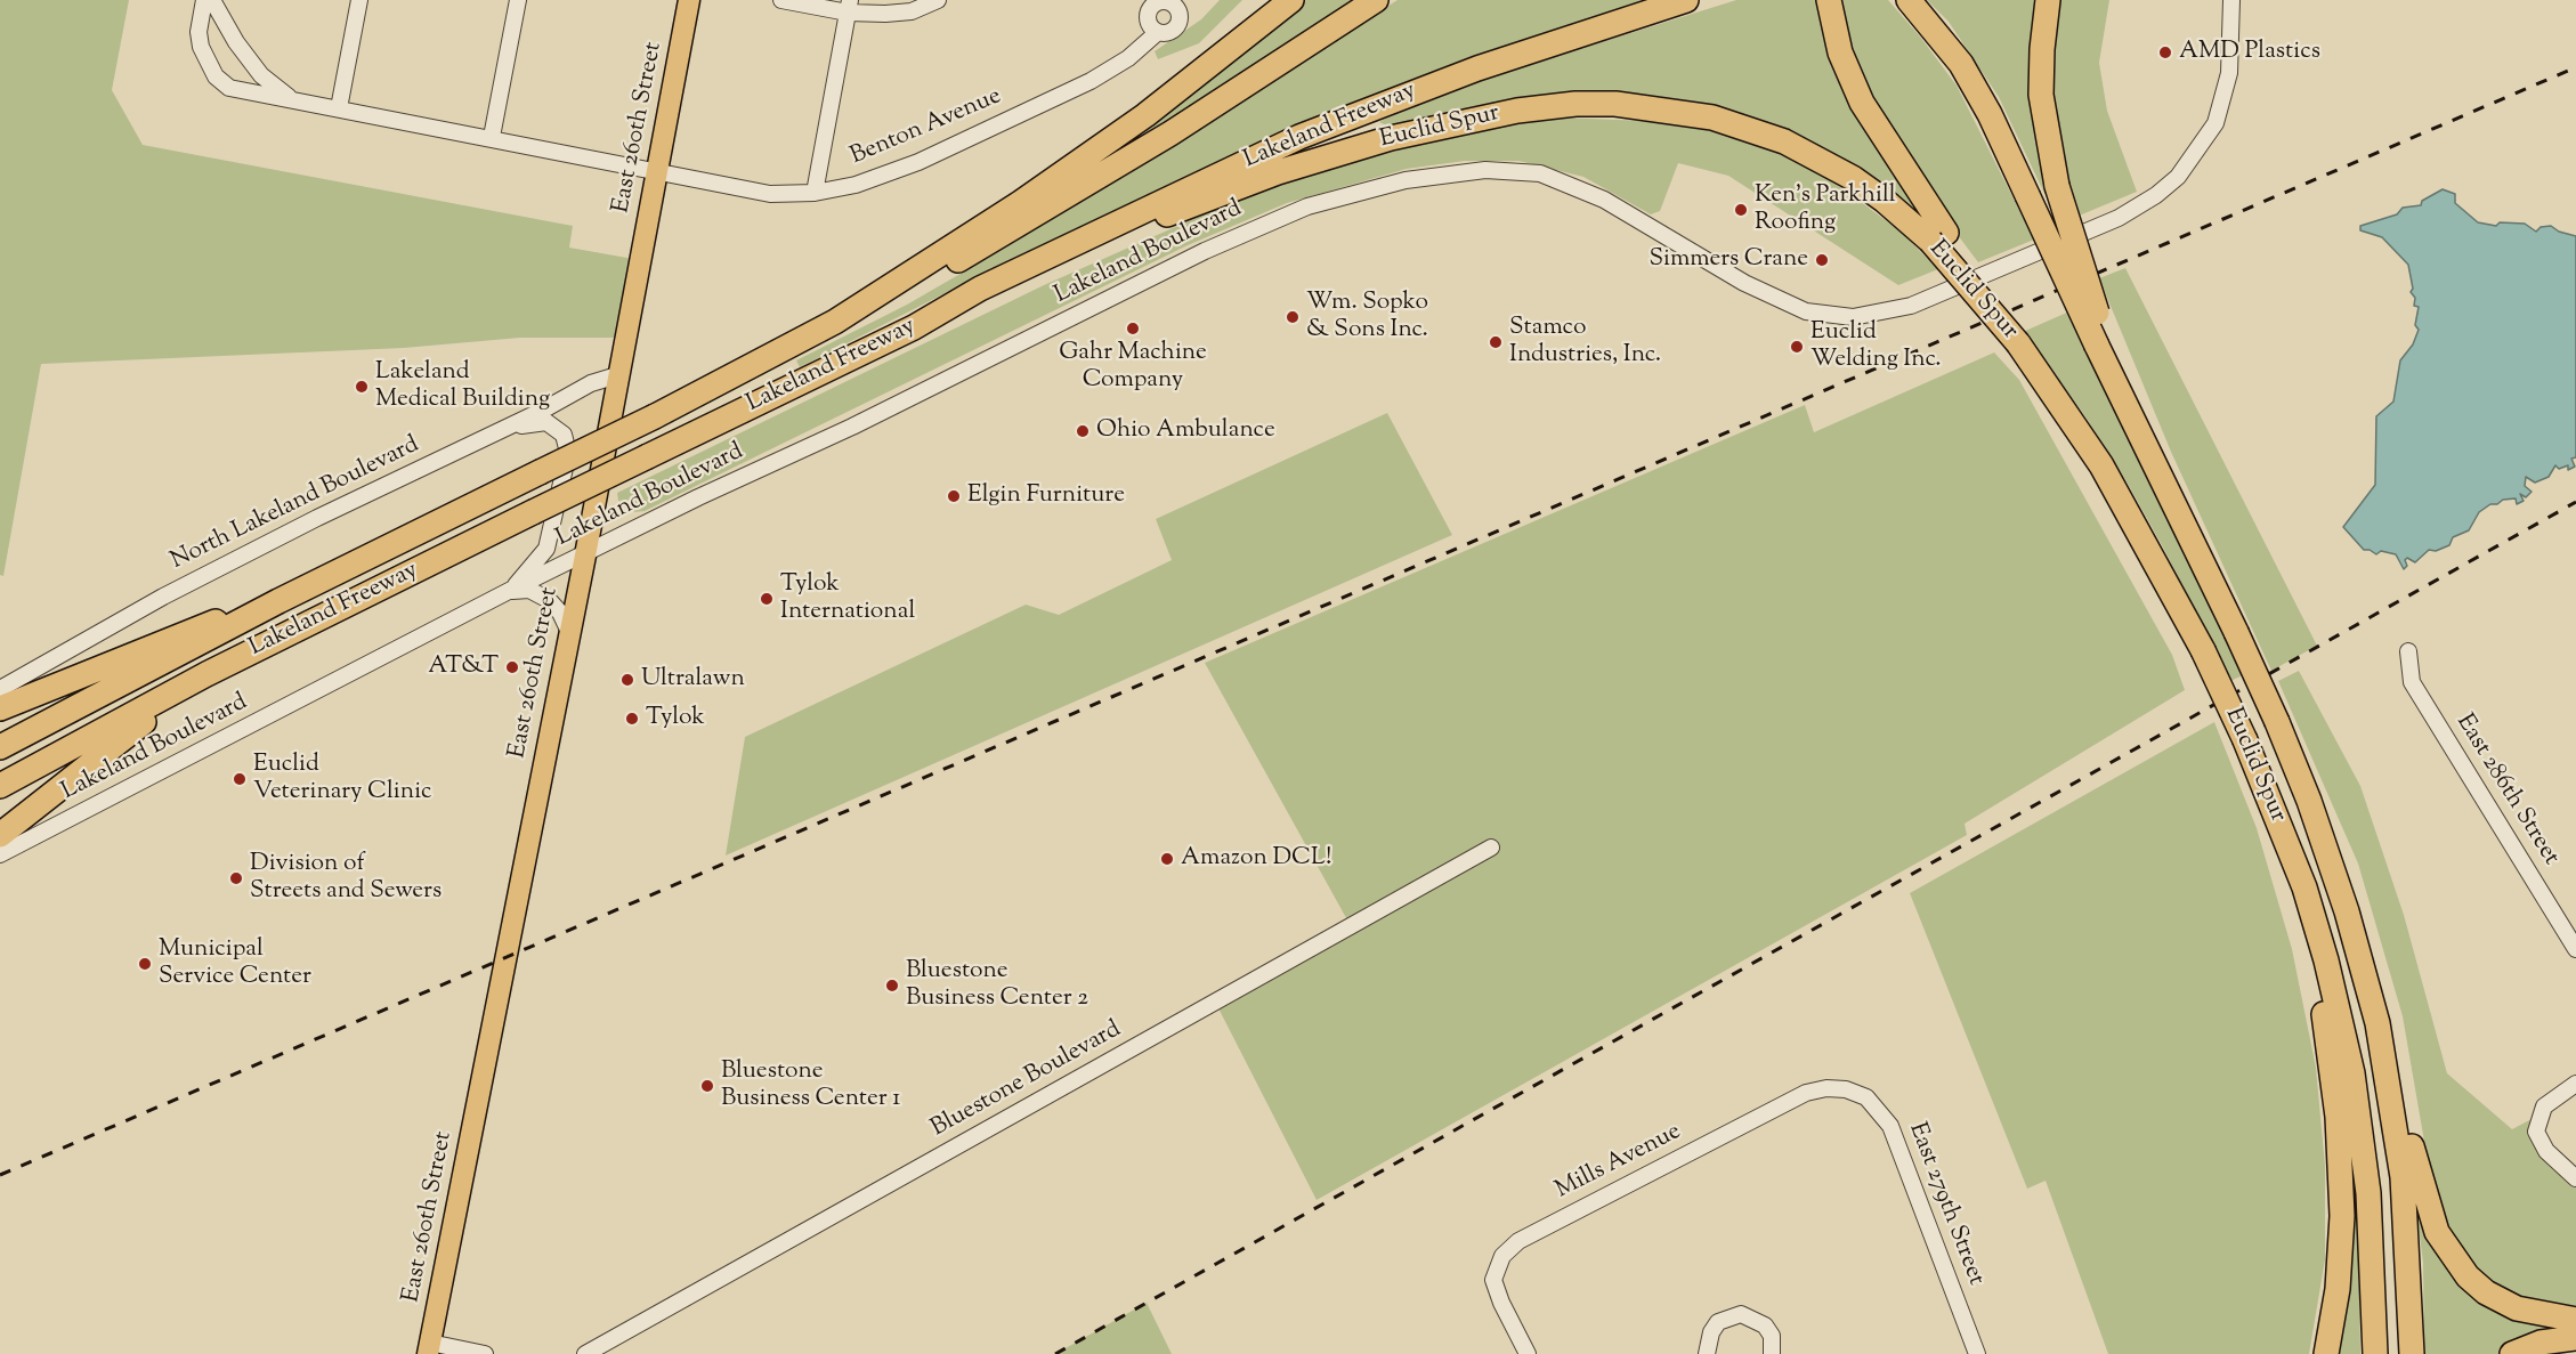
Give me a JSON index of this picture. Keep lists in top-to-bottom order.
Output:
{
  "streets": {
    "highway": ["Lakeland Freeway", "Euclid Spur"],
    "main road": ["East 260th Street"],
    "street": [
      "Benton Avenue",
      "Lakeland Boulevard",
      "North Lakeland Boulevard",
      "East 286th Street",
      "Bluestone Boulevard",
      "Mills Avenue",
      "East 279th Street"
    ]
  },
  "crossings": [
    ["Lakeland Freeway", "Euclid Spur"],
    ["East 260th Street", "Benton Avenue"],
    ["East 260th Street", "Lakeland Boulevard"],
    ["East 260th Street", "North Lakeland Boulevard"],
    ["Mills Avenue", "East 279th Street"]
  ],
  "places": [
    "AMD Plastics",
    "Ken's Parkhill Roofing",
    "Simmers Crane",
    "Wm. Sopko & Sons Inc.",
    "Gahr Machine Company",
    "Stamco Industries, Inc.",
    "Euclid Welding Inc.",
    "Lakeland Medical Building",
    "Ohio Ambulance",
    "Elgin Furniture",
    "Tylok International",
    "AT&T",
    "Ultralawn",
    "Tylok",
    "Euclid Veterinary Clinic",
    "Amazon DCL!",
    "Division of Streets and Sewers",
    "Municipal Service Center",
    "Bluestone Business Center 2",
    "Bluestone Business Center 1"
  ]
}
